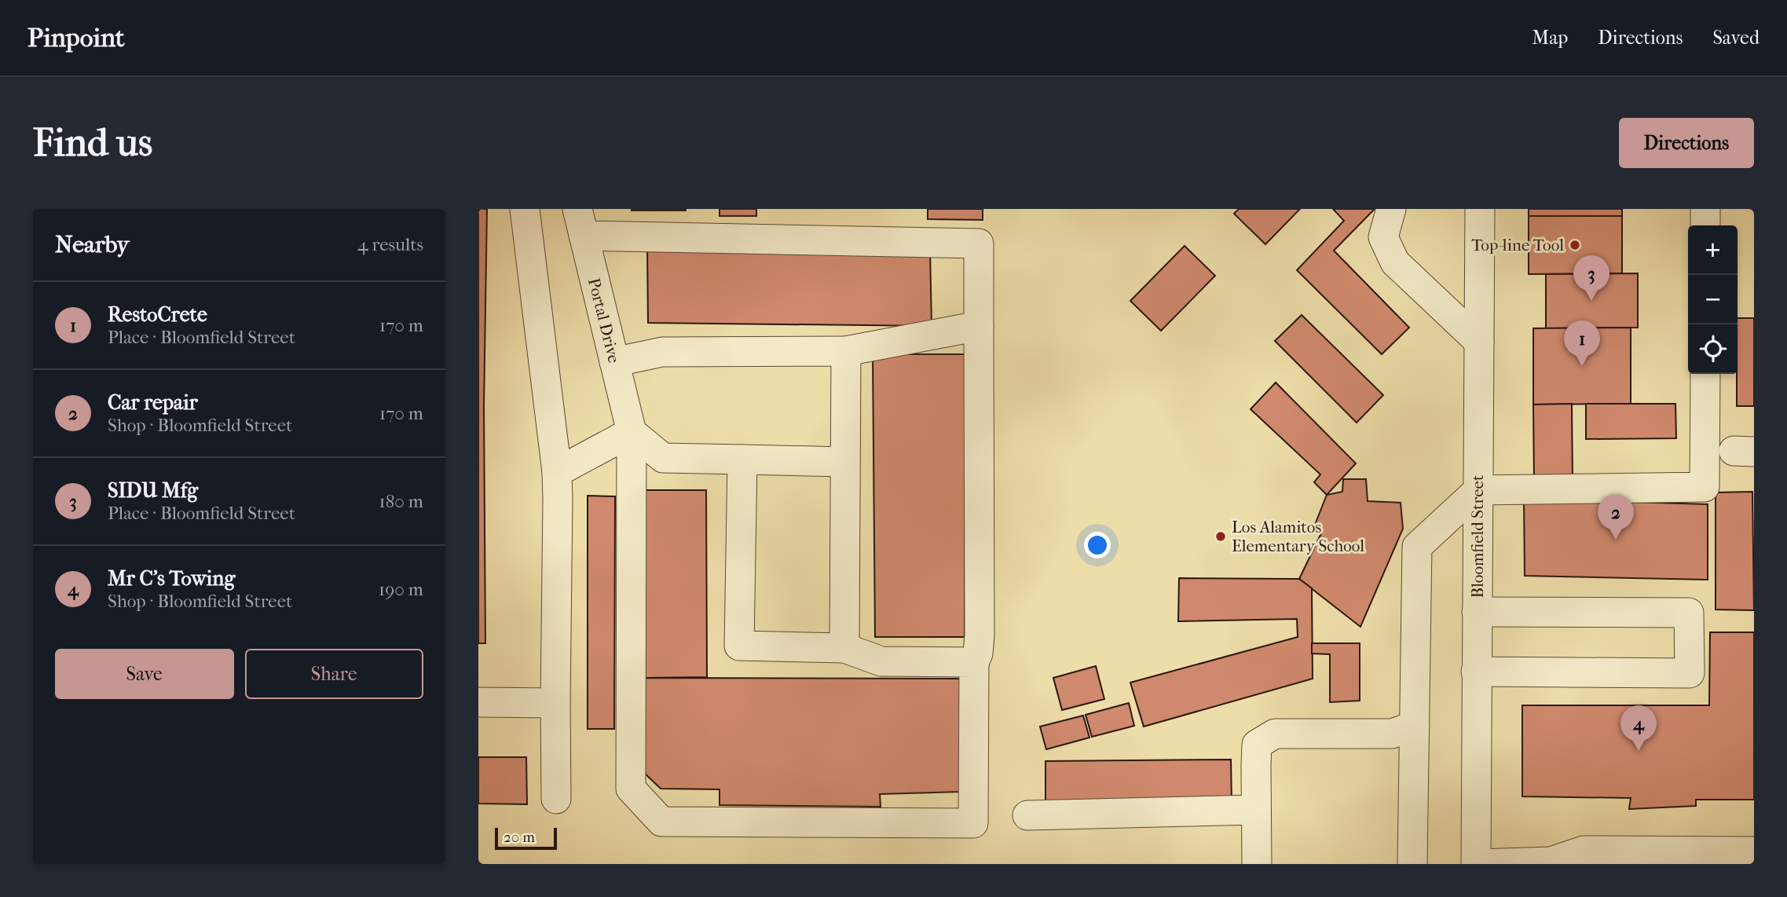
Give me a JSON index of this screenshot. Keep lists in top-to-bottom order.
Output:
{
  "streets": {
    "street": ["Portal Drive", "Bloomfield Street"]
  },
  "places": ["Top-line Tool", "Los Alamitos Elementary School"],
  "scale_bar": "20 m",
  "page": {
    "header": "Pinpoint",
    "nav": ["Map", "Directions", "Saved"],
    "buttons": [
      "Directions",
      ["Save", "Share"]
    ],
    "title": "Find us",
    "heading": ["Nearby", "4 results"],
    "map_buttons": ["+", "−"],
    "pins": [
      "3",
      "1",
      "2",
      "4"
    ],
    "list": [
      {
        "mark": "1",
        "name": "RestoCrete",
        "note": "Place · Bloomfield Street",
        "value": "170 m"
      },
      {
        "mark": "2",
        "name": "Car repair",
        "note": "Shop · Bloomfield Street",
        "value": "170 m"
      },
      {
        "mark": "3",
        "name": "SIDU Mfg",
        "note": "Place · Bloomfield Street",
        "value": "180 m"
      },
      {
        "mark": "4",
        "name": "Mr C's Towing",
        "note": "Shop · Bloomfield Street",
        "value": "190 m"
      }
    ],
    "scale": "20 m"
  }
}
